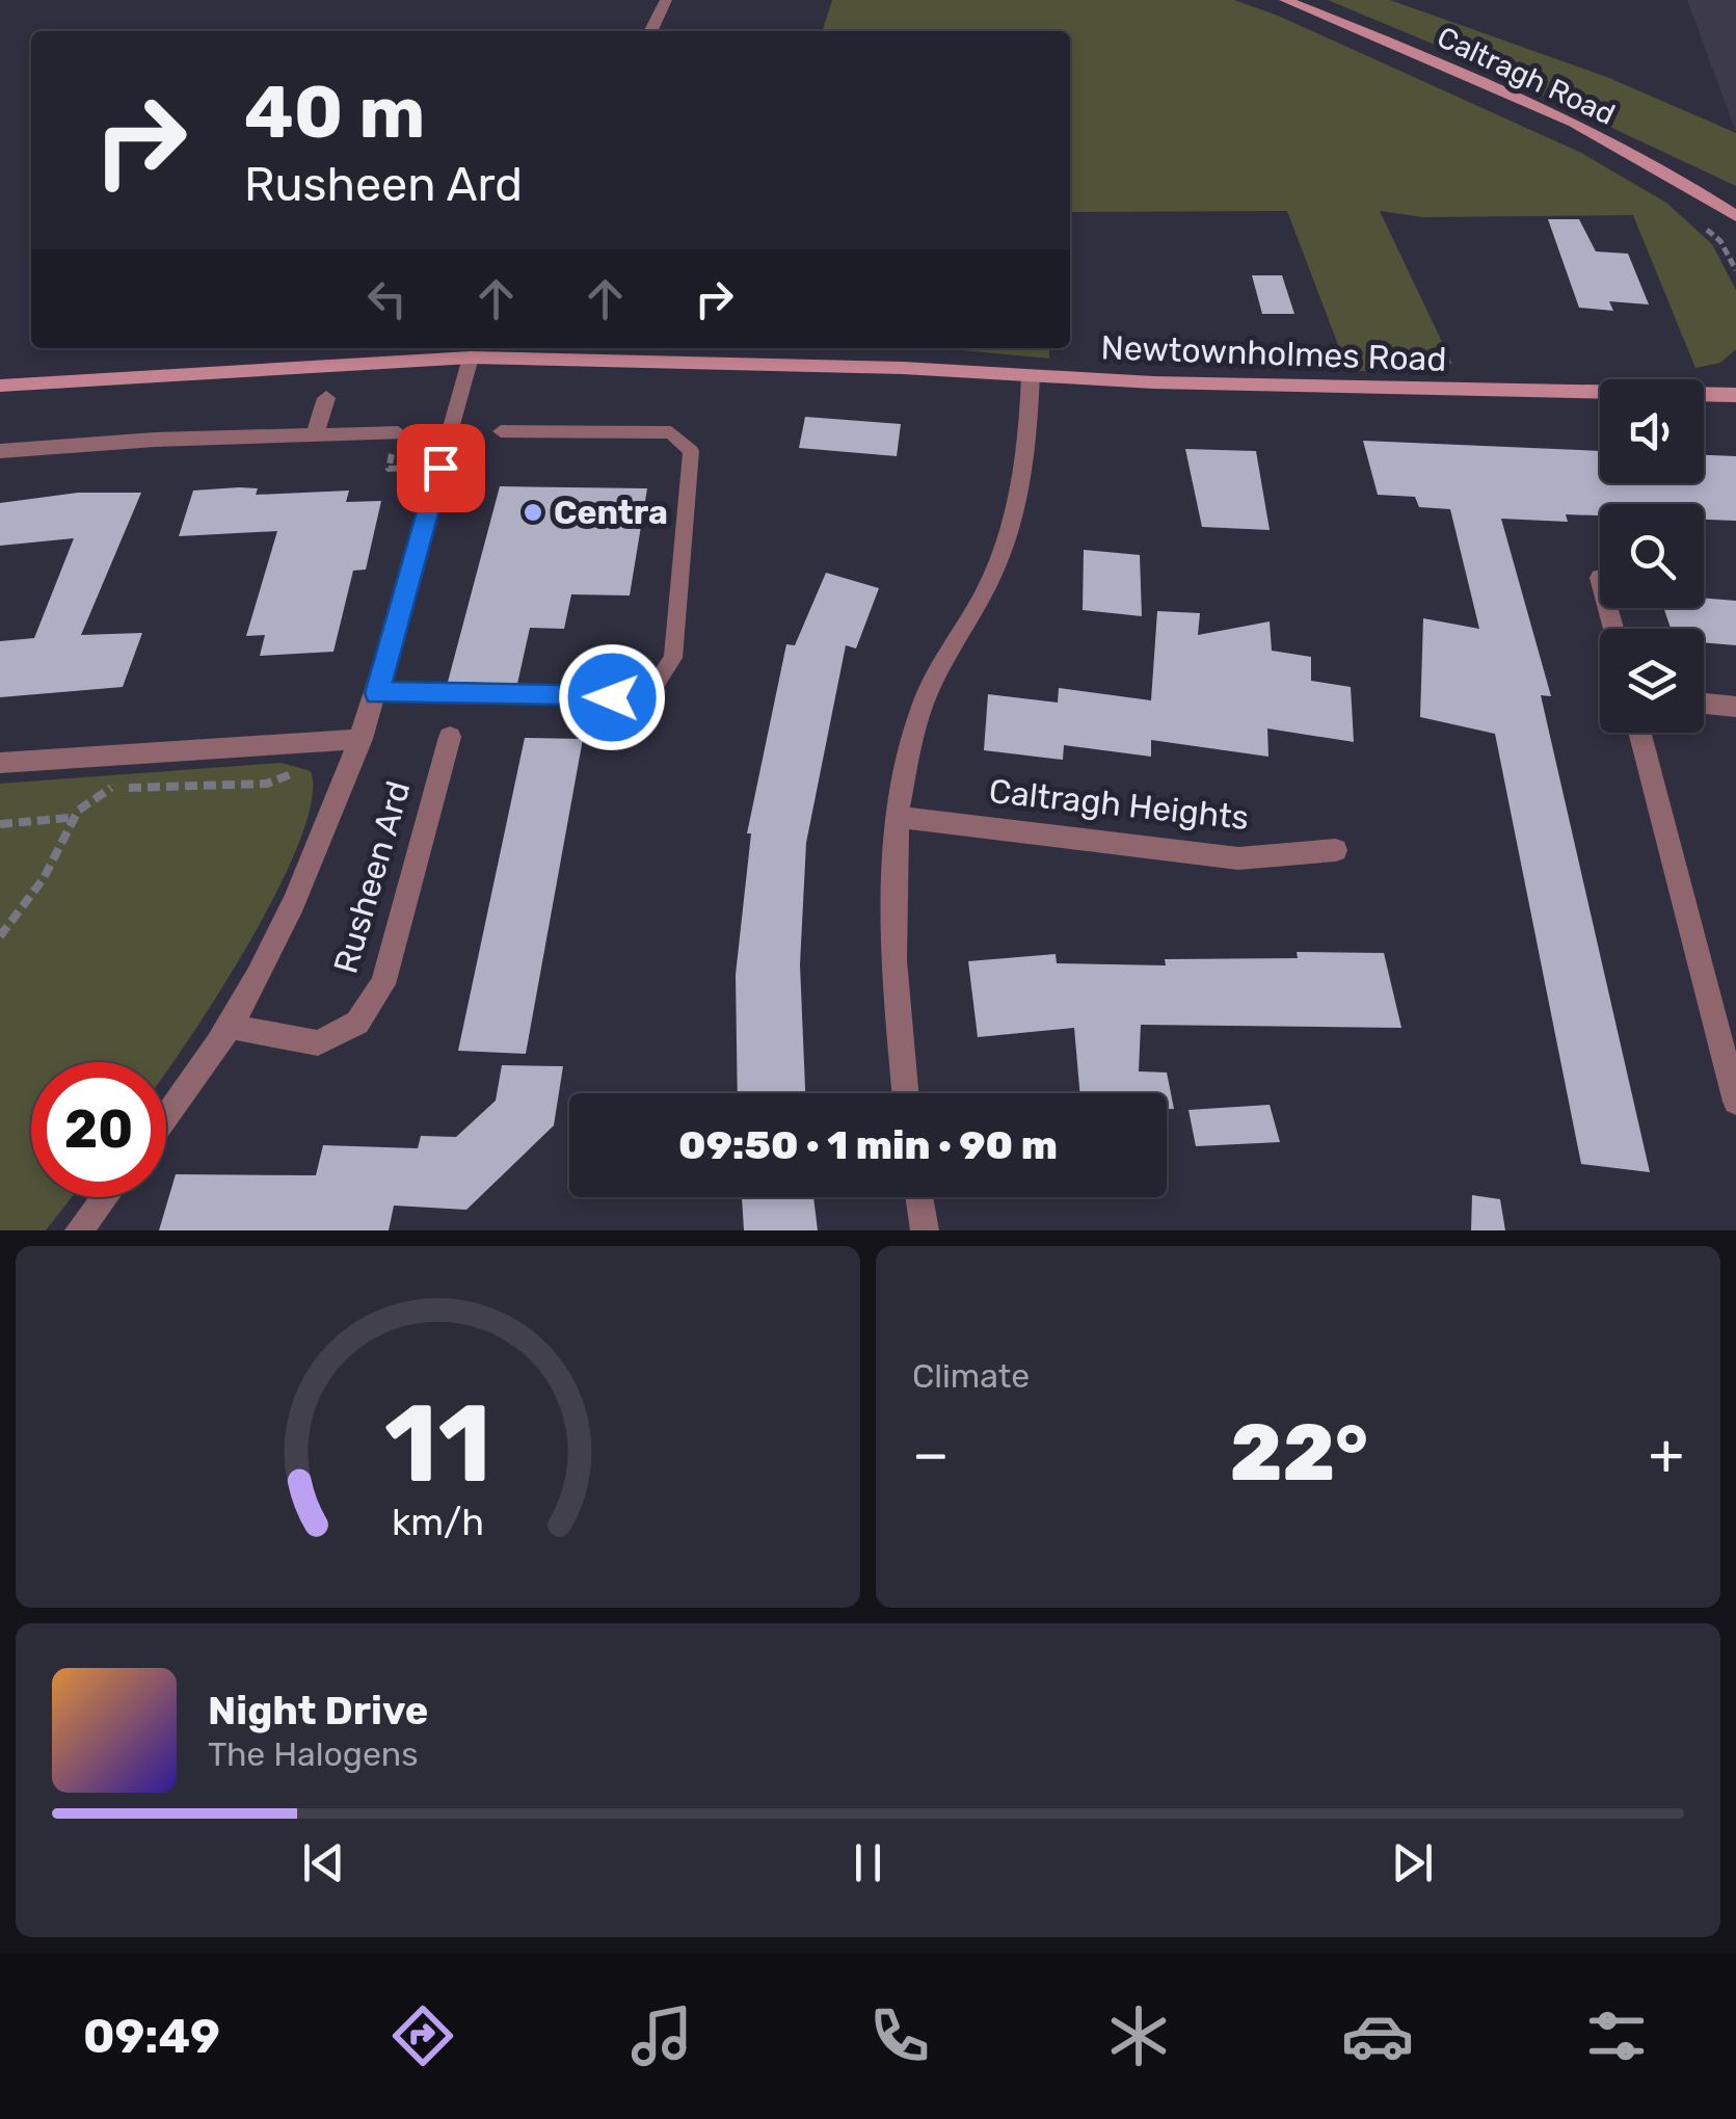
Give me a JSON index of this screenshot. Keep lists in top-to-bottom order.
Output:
{
  "streets": {
    "street": [
      "Caltragh Road",
      "Newtownholmes Road",
      "Caltragh Heights",
      "Rusheen Ard"
    ]
  },
  "crossings": [
    ["Newtownholmes Road", "Rusheen Ard"]
  ],
  "places": ["Centra"],
  "page": {
    "turn": ["40 m", "Rusheen Ard"],
    "limit": "20",
    "trip": "09:50 · 1 min · 90 m",
    "tile": "Climate",
    "heat": ["−", "22°", "+"],
    "song": ["Night Drive", "The Halogens"],
    "tabs": "09:49",
    "gauge": ["11", "km/h"]
  }
}
